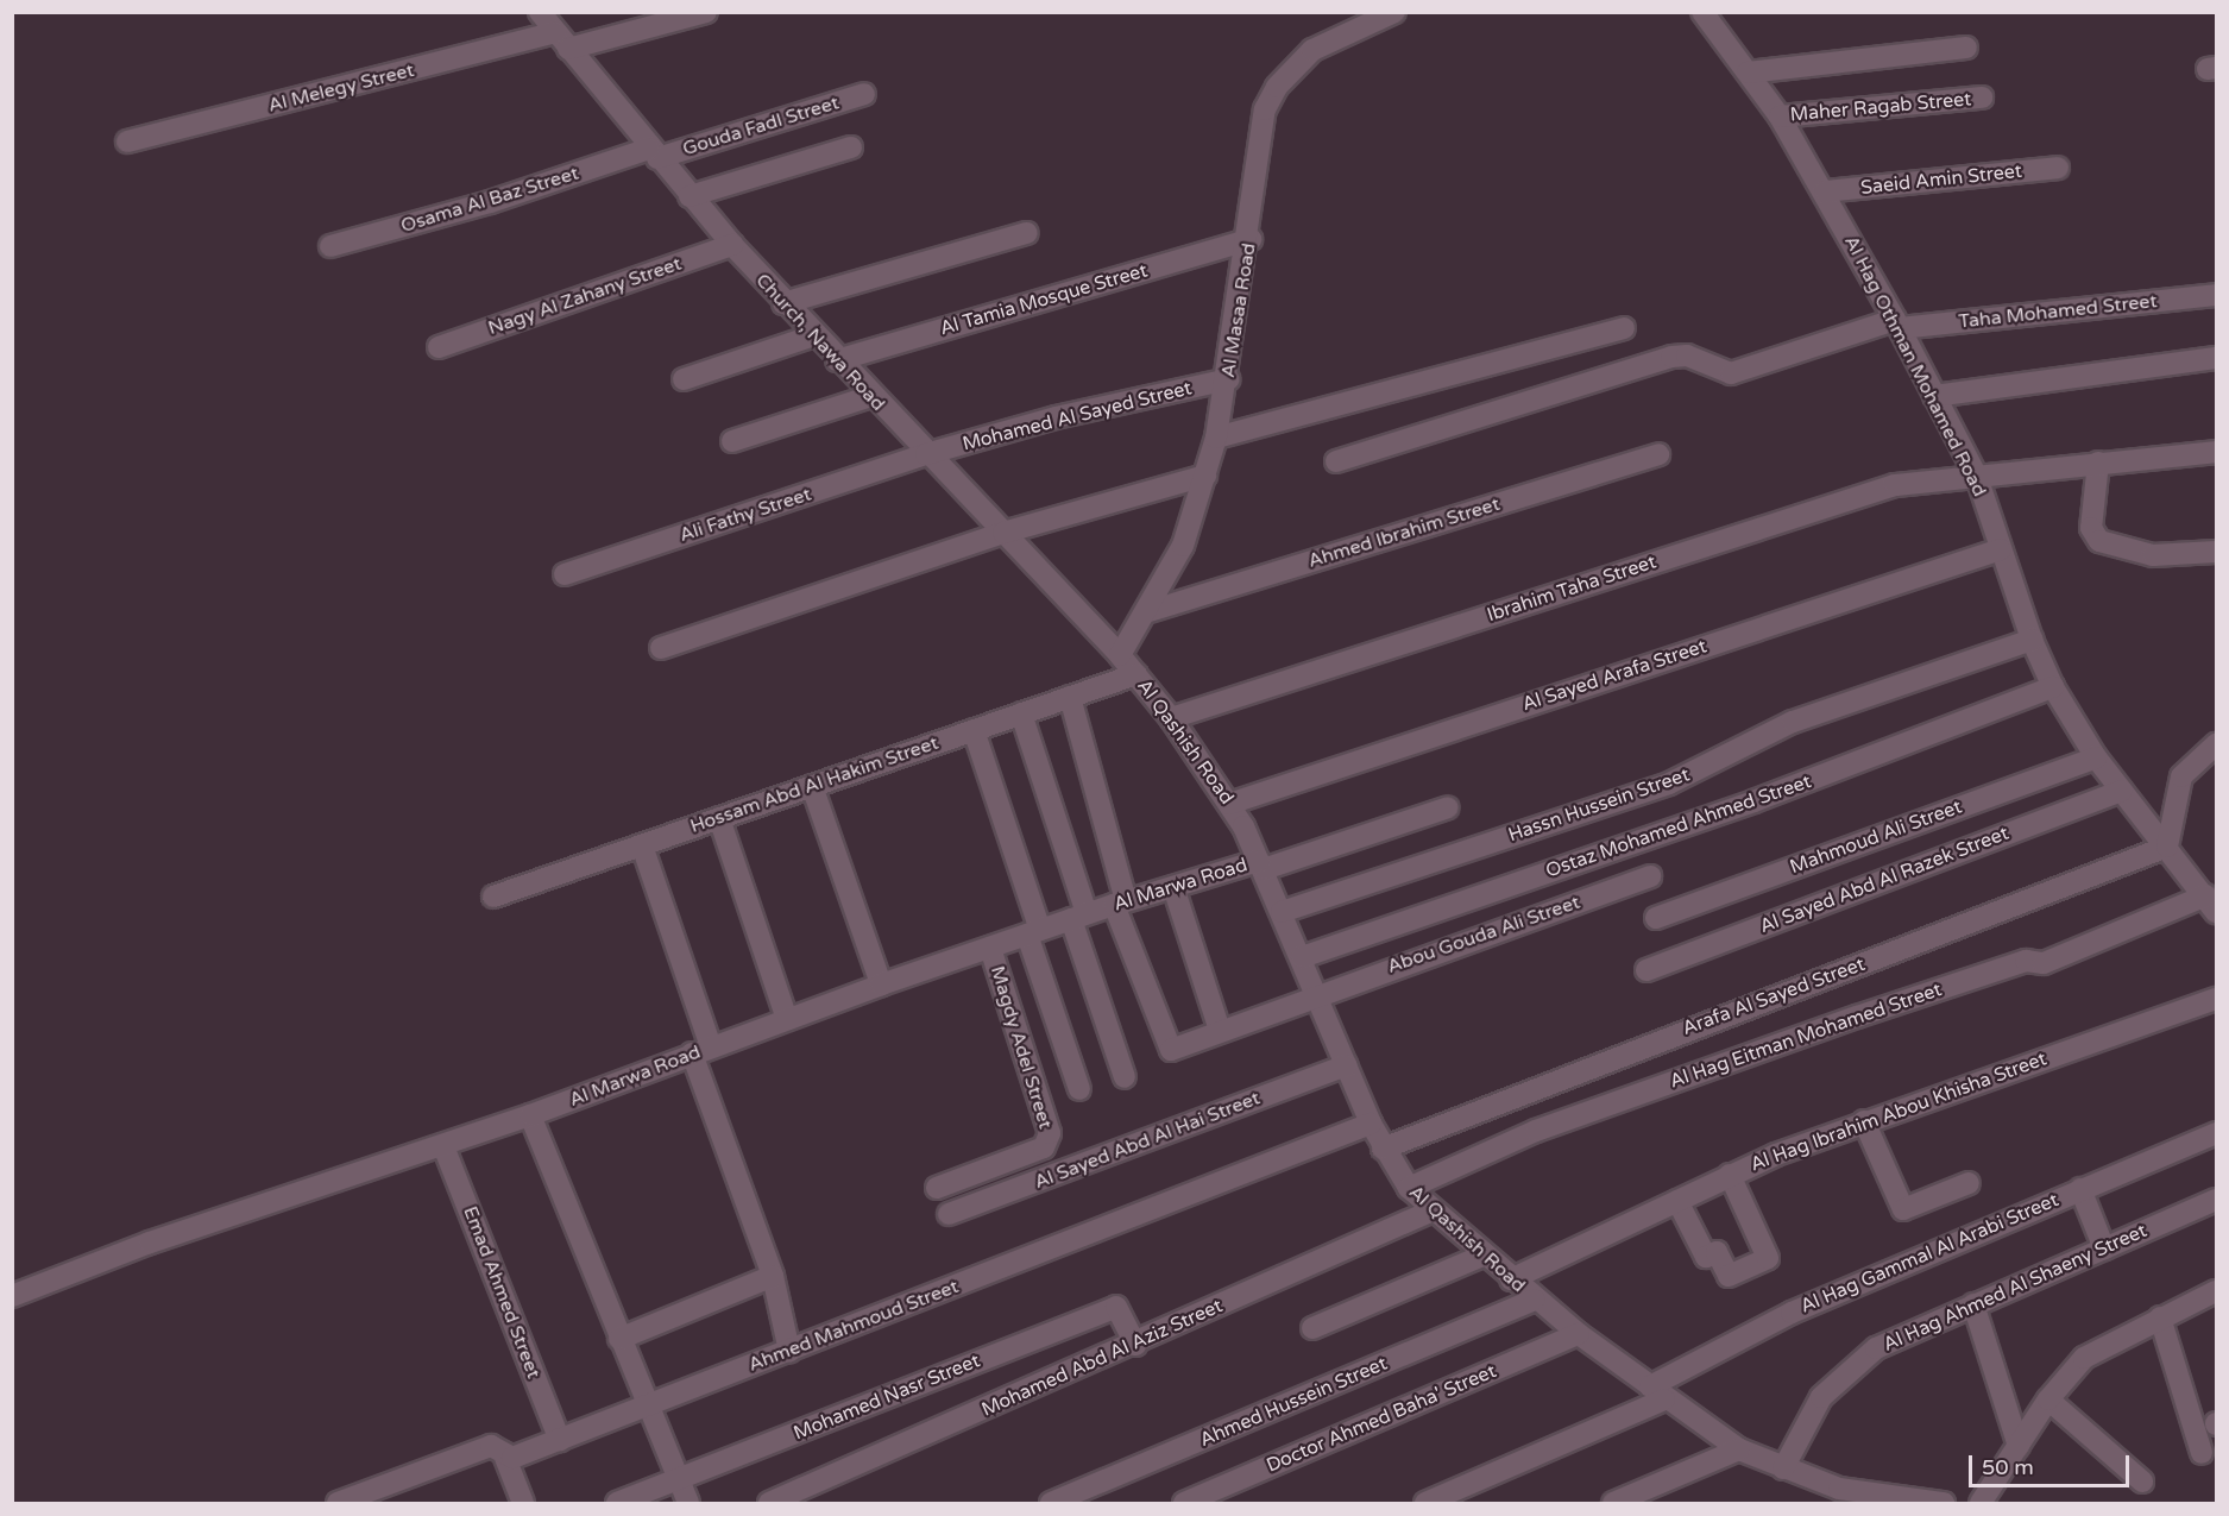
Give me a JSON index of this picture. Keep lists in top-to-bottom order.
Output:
{
  "streets": {
    "street": [
      "Al Melegy Street",
      "Maher Ragab Street",
      "Gouda Fadl Street",
      "Saeid Amin Street",
      "Osama Al Baz Street",
      "Nagy Al Zahany Street",
      "Al Tamia Mosque Street",
      "Al Masaa Road",
      "Taha Mohamed Street",
      "Church, Nawa Road",
      "Al Hag Othman Mohamed Road",
      "Mohamed Al Sayed Street",
      "Ali Fathy Street",
      "Ahmed Ibrahim Street",
      "Ibrahim Taha Street",
      "Al Sayed Arafa Street",
      "Al Qashish Road",
      "Hossam Abd Al Hakim Street",
      "Hassn Hussein Street",
      "Ostaz Mohamed Ahmed Street",
      "Mahmoud Ali Street",
      "Al Sayed Abd Al Razek Street",
      "Al Marwa Road",
      "Abou Gouda Ali Street",
      "Arafa Al Sayed Street",
      "Al Hag Eitman Mohamed Street",
      "Magdy Adel Street",
      "Al Hag Ibrahim Abou Khisha Street",
      "Al Sayed Abd Al Hai Street",
      "Al Hag Gammal Al Arabi Street",
      "Al Hag Ahmed Al Shaeny Street",
      "Emad Ahmed Street",
      "Ahmed Mahmoud Street",
      "Mohamed Abd Al Aziz Street",
      "Mohamed Nasr Street",
      "Ahmed Hussein Street",
      "Doctor Ahmed Baha' Street"
    ]
  },
  "crossings": [
    ["Al Melegy Street", "Church, Nawa Road"],
    ["Maher Ragab Street", "Al Hag Othman Mohamed Road"],
    ["Gouda Fadl Street", "Osama Al Baz Street"],
    ["Gouda Fadl Street", "Church, Nawa Road"],
    ["Saeid Amin Street", "Al Hag Othman Mohamed Road"],
    ["Osama Al Baz Street", "Church, Nawa Road"],
    ["Nagy Al Zahany Street", "Church, Nawa Road"],
    ["Al Tamia Mosque Street", "Al Masaa Road"],
    ["Al Tamia Mosque Street", "Church, Nawa Road"],
    ["Al Masaa Road", "Church, Nawa Road"],
    ["Al Masaa Road", "Mohamed Al Sayed Street"],
    ["Al Masaa Road", "Ahmed Ibrahim Street"],
    ["Al Masaa Road", "Al Qashish Road"],
    ["Taha Mohamed Street", "Al Hag Othman Mohamed Road"],
    ["Church, Nawa Road", "Mohamed Al Sayed Street"],
    ["Church, Nawa Road", "Ali Fathy Street"],
    ["Church, Nawa Road", "Al Qashish Road"],
    ["Al Hag Othman Mohamed Road", "Ibrahim Taha Street"],
    ["Al Hag Othman Mohamed Road", "Al Sayed Arafa Street"],
    ["Al Hag Othman Mohamed Road", "Hassn Hussein Street"],
    ["Al Hag Othman Mohamed Road", "Ostaz Mohamed Ahmed Street"],
    ["Al Hag Othman Mohamed Road", "Mahmoud Ali Street"],
    ["Al Hag Othman Mohamed Road", "Al Sayed Abd Al Razek Street"],
    ["Al Hag Othman Mohamed Road", "Arafa Al Sayed Street"],
    ["Al Hag Othman Mohamed Road", "Al Hag Eitman Mohamed Street"],
    ["Mohamed Al Sayed Street", "Ali Fathy Street"],
    ["Ibrahim Taha Street", "Al Qashish Road"],
    ["Al Sayed Arafa Street", "Al Qashish Road"],
    ["Al Qashish Road", "Hossam Abd Al Hakim Street"],
    ["Al Qashish Road", "Hassn Hussein Street"],
    ["Al Qashish Road", "Ostaz Mohamed Ahmed Street"],
    ["Al Qashish Road", "Al Marwa Road"],
    ["Al Qashish Road", "Abou Gouda Ali Street"],
    ["Al Qashish Road", "Arafa Al Sayed Street"],
    ["Al Qashish Road", "Al Hag Eitman Mohamed Street"],
    ["Al Qashish Road", "Al Hag Ibrahim Abou Khisha Street"],
    ["Al Qashish Road", "Al Sayed Abd Al Hai Street"],
    ["Al Qashish Road", "Al Hag Gammal Al Arabi Street"],
    ["Al Qashish Road", "Al Hag Ahmed Al Shaeny Street"],
    ["Al Qashish Road", "Ahmed Mahmoud Street"],
    ["Al Qashish Road", "Mohamed Abd Al Aziz Street"],
    ["Al Qashish Road", "Ahmed Hussein Street"],
    ["Al Qashish Road", "Doctor Ahmed Baha' Street"],
    ["Al Marwa Road", "Abou Gouda Ali Street"],
    ["Al Marwa Road", "Magdy Adel Street"],
    ["Al Marwa Road", "Emad Ahmed Street"],
    ["Emad Ahmed Street", "Ahmed Mahmoud Street"],
    ["Mohamed Abd Al Aziz Street", "Mohamed Nasr Street"]
  ],
  "scale_bar": "50 m"
}
